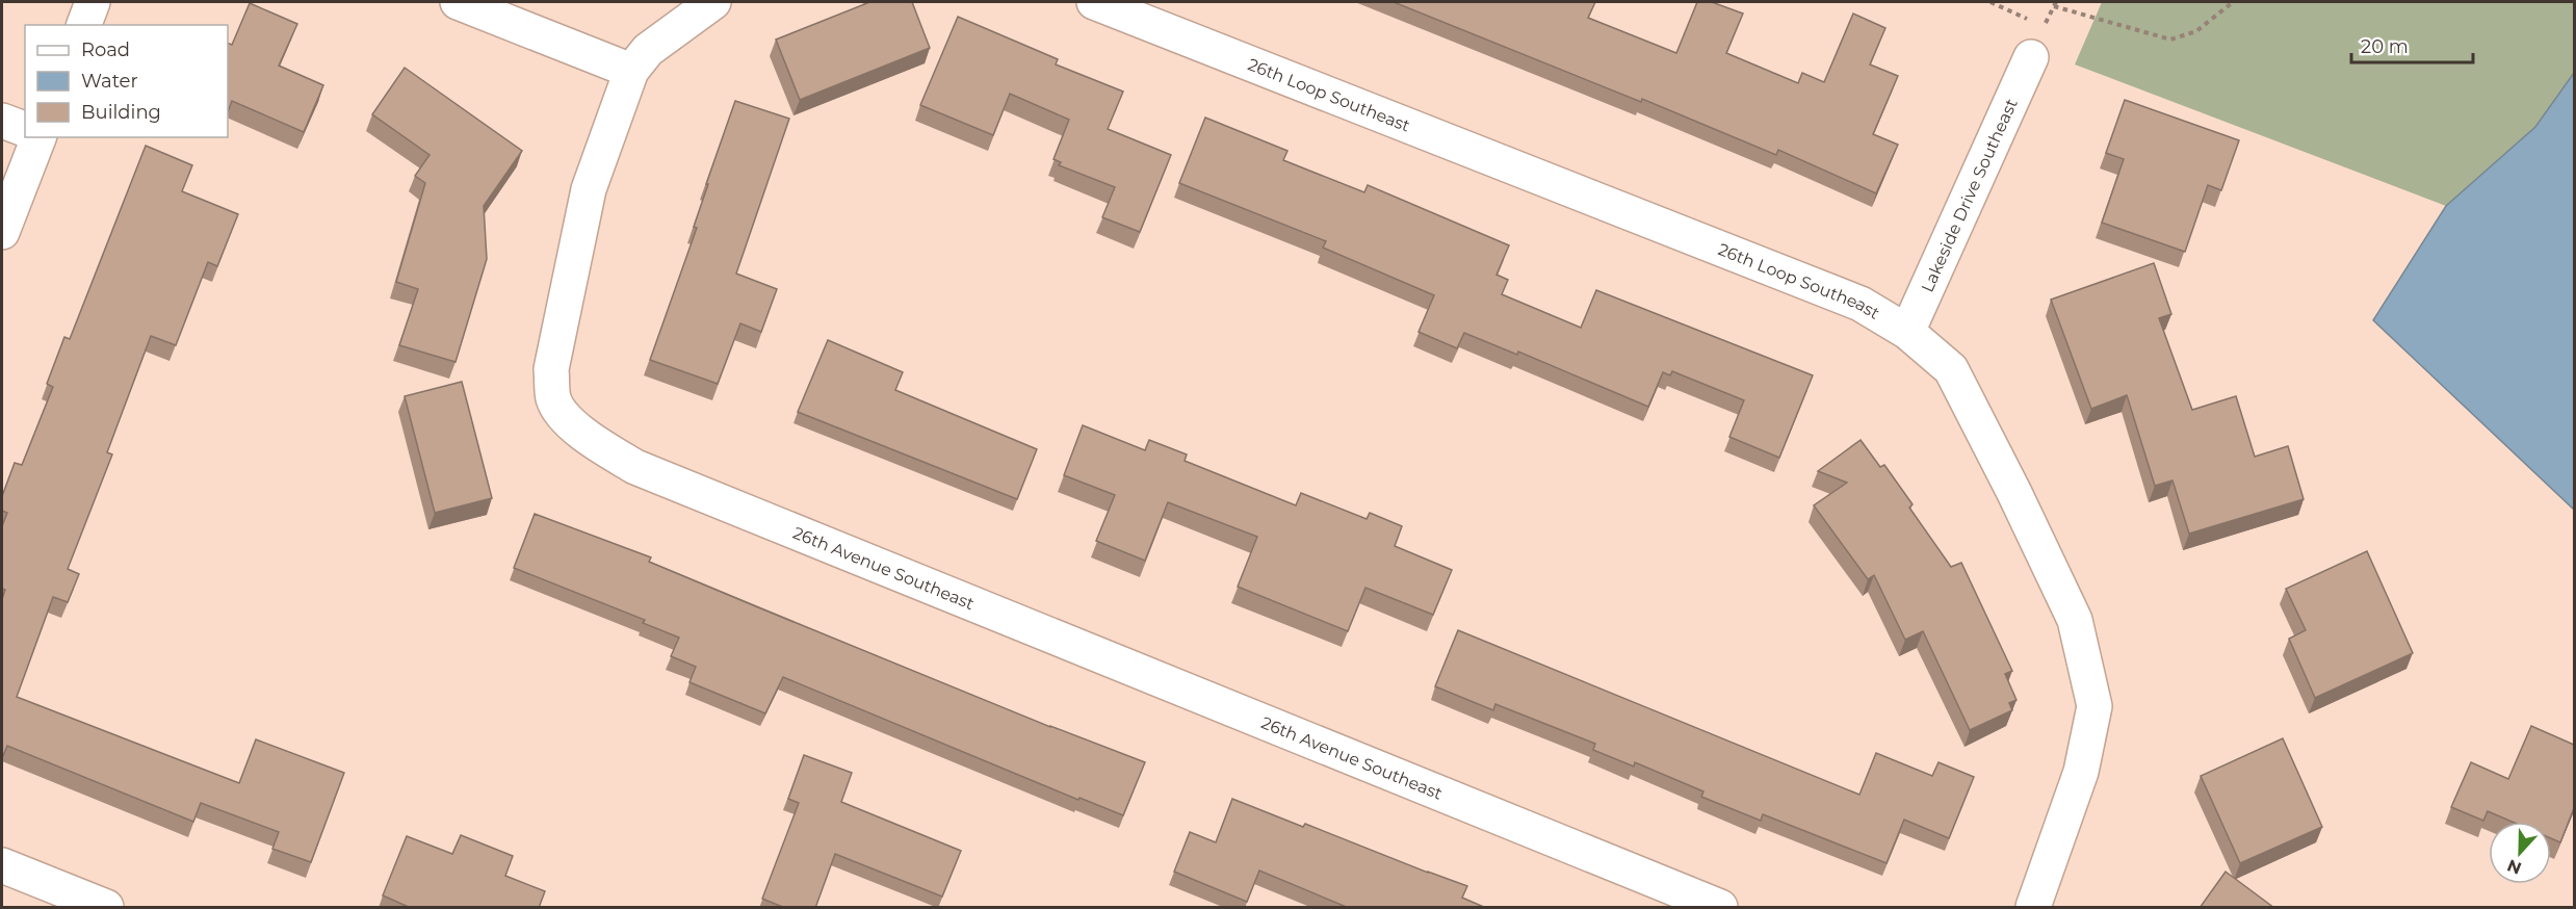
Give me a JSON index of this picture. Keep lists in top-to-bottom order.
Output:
{
  "streets": {
    "street": ["26th Loop Southeast", "Lakeside Drive Southeast", "26th Avenue Southeast"]
  },
  "crossings": [
    ["26th Loop Southeast", "Lakeside Drive Southeast"]
  ],
  "legend": ["Road", "Water", "Building"],
  "scale_bar": "20 m",
  "north": "bottom"
}
